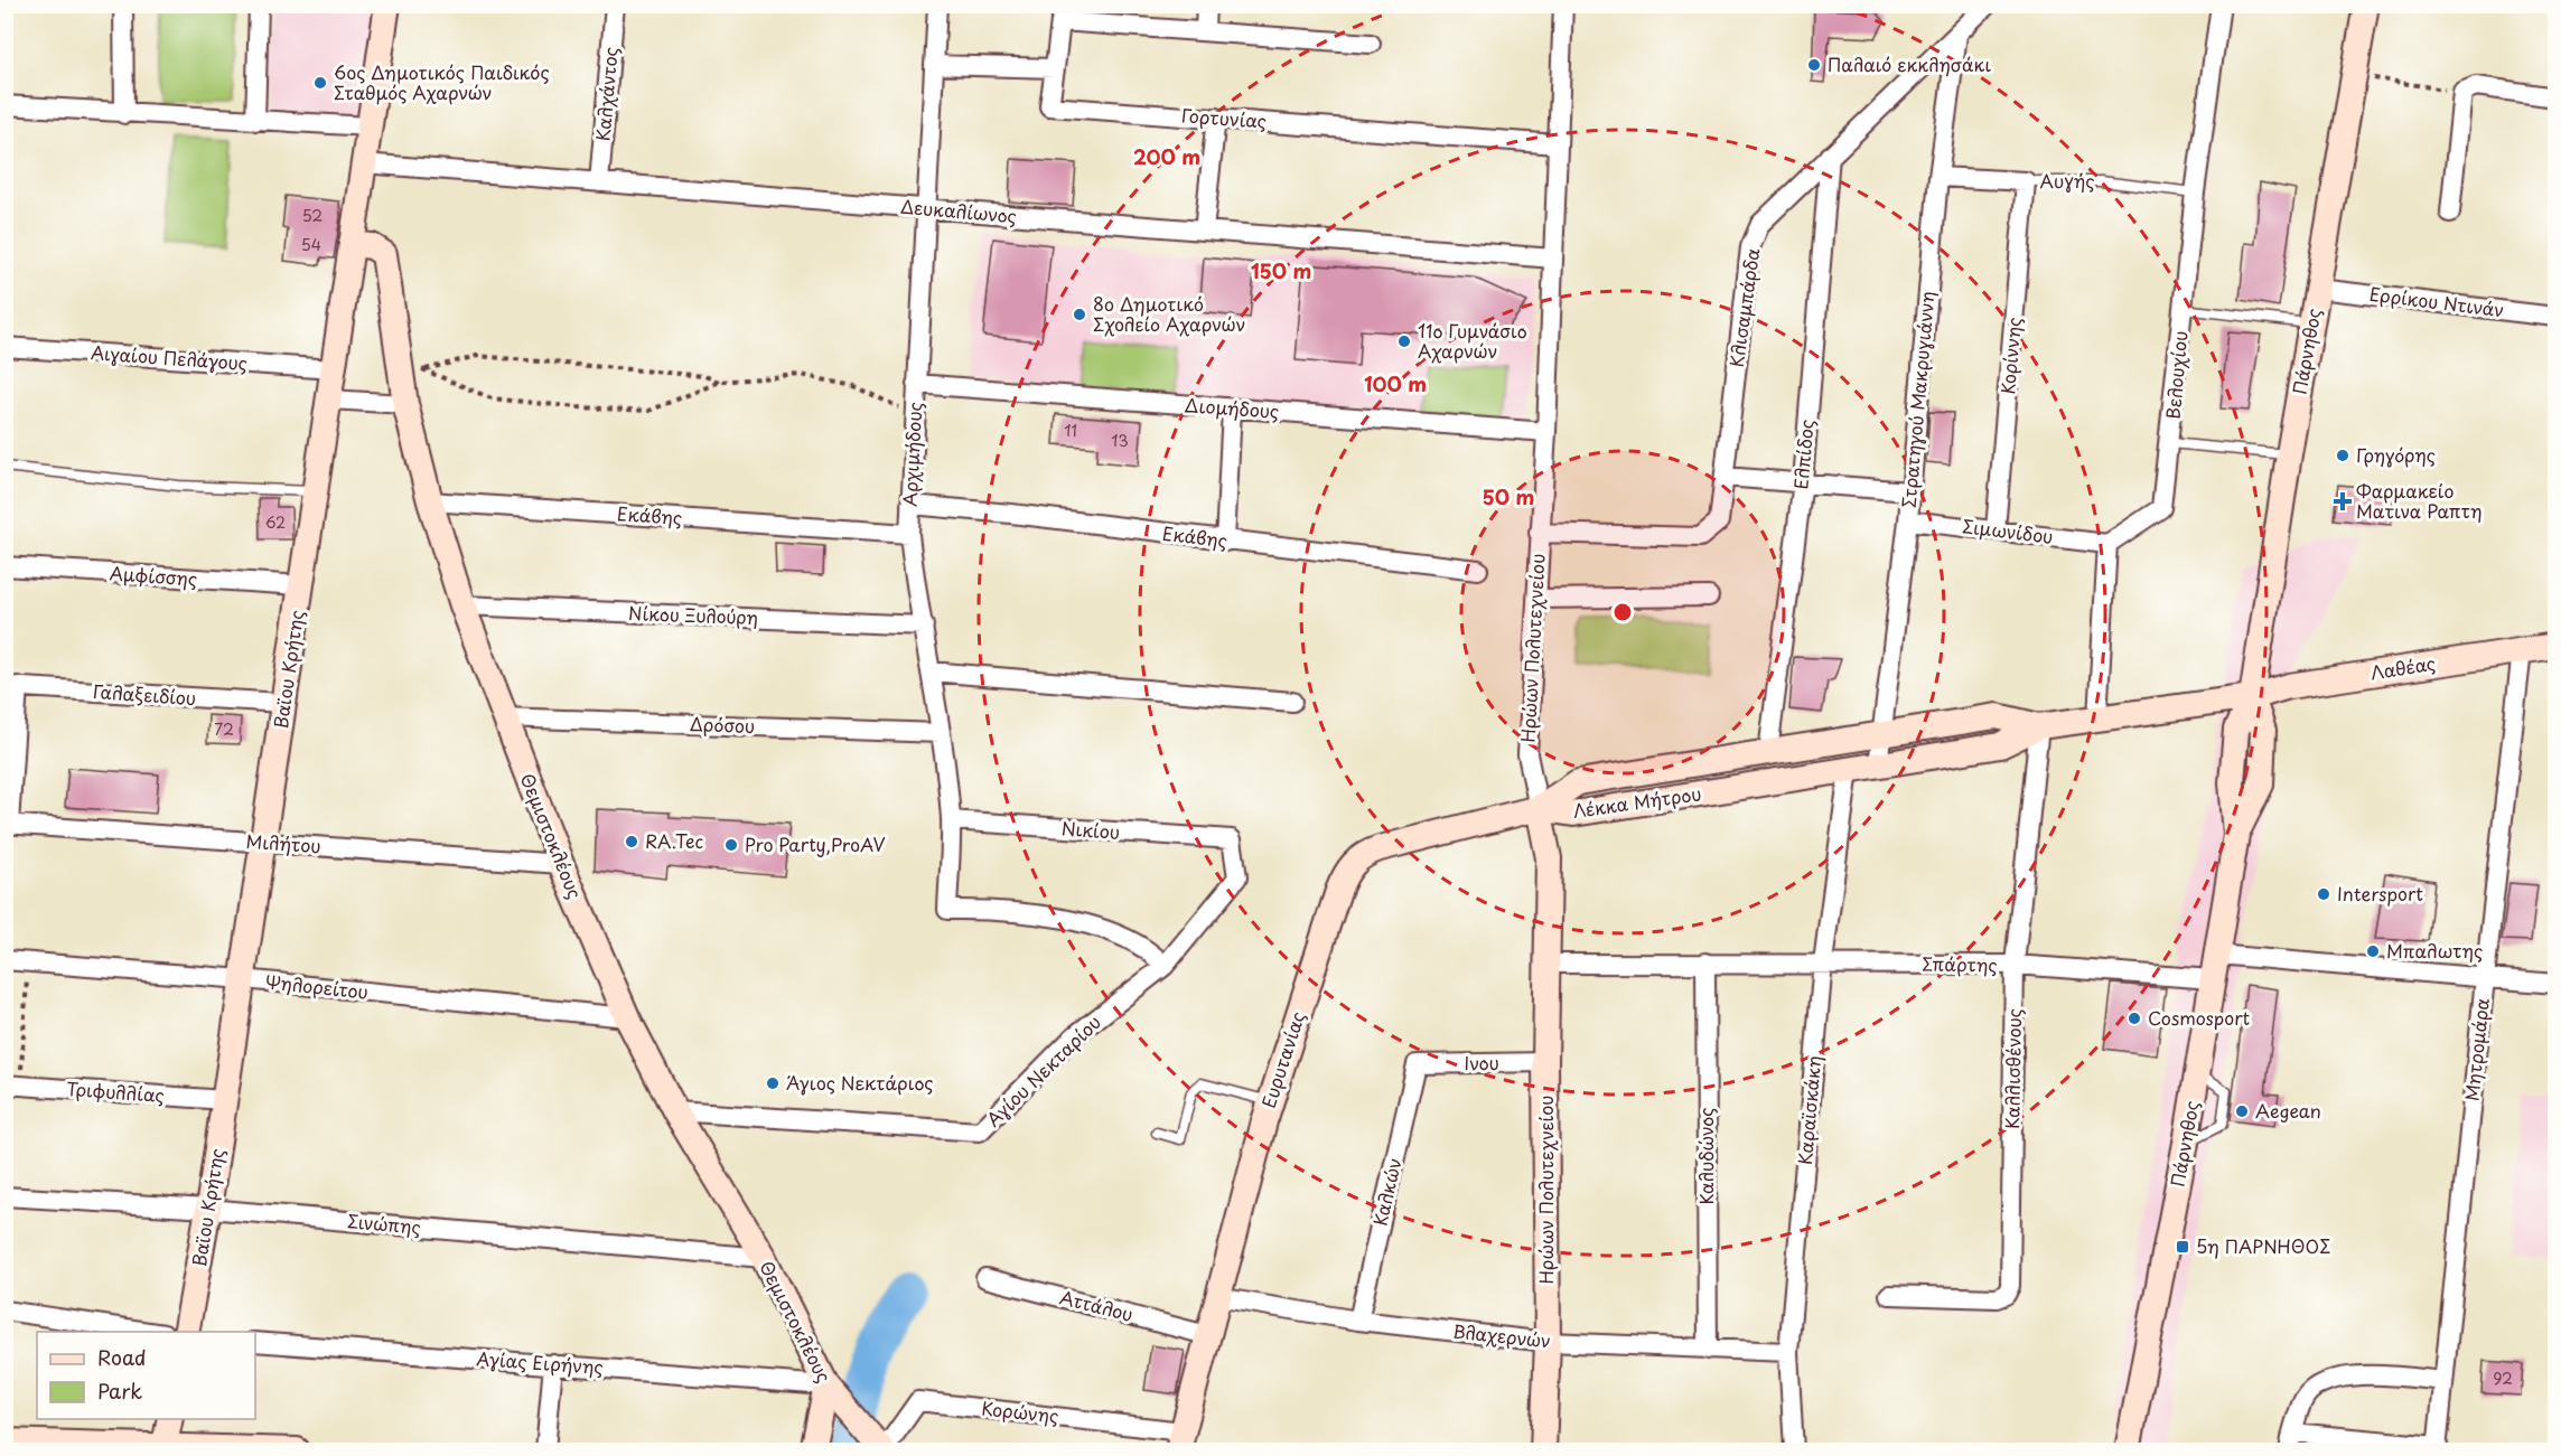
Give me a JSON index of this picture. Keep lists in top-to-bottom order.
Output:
{
  "streets": {
    "street": [
      "Καλχάντος",
      "Γορτυνίας",
      "Αυγής",
      "Δευκαλίωνος",
      "Ερρίκου Ντινάν",
      "Κλισαμπάρδα",
      "Πάρνηθος",
      "Κορίννης",
      "Αιγαίου Πελάγους",
      "Βελουχίου",
      "Στρατηγού Μακρυγιάννη",
      "Διομήδους",
      "Αρχιμήδους",
      "Ελπίδος",
      "Εκάβης",
      "Σιμωνίδου",
      "Αμφίσσης",
      "Νίκου Ξυλούρη",
      "Ηρώων Πολυτεχνείου",
      "Λαθέας",
      "Βαϊου Κρήτης",
      "Γαλαξειδίου",
      "Δρόσου",
      "Λέκκα Μήτρου",
      "Νικίου",
      "Θεμιστοκλέους",
      "Μιλήτου",
      "Σπάρτης",
      "Ψηλορείτου",
      "Μητρομάρα",
      "Ευρυτανίας",
      "Ινου",
      "Καλλισθένους",
      "Αγίου Νεκταρίου",
      "Τριφυλλίας",
      "Καραϊσκάκη",
      "Καλυδώνος",
      "Καλκών",
      "Σινώπης",
      "Αττάλου",
      "Βλαχερνών",
      "Αγίας Ειρήνης",
      "Κορώνης"
    ]
  },
  "crossings": [
    ["Καλχάντος", "Δευκαλίωνος"],
    ["Γορτυνίας", "Ηρώων Πολυτεχνείου"],
    ["Αυγής", "Κορίννης"],
    ["Αυγής", "Βελουχίου"],
    ["Αυγής", "Στρατηγού Μακρυγιάννη"],
    ["Δευκαλίωνος", "Αρχιμήδους"],
    ["Δευκαλίωνος", "Ηρώων Πολυτεχνείου"],
    ["Δευκαλίωνος", "Βαϊου Κρήτης"],
    ["Ερρίκου Ντινάν", "Πάρνηθος"],
    ["Κλισαμπάρδα", "Στρατηγού Μακρυγιάννη"],
    ["Κλισαμπάρδα", "Ελπίδος"],
    ["Κλισαμπάρδα", "Ηρώων Πολυτεχνείου"],
    ["Πάρνηθος", "Λαθέας"],
    ["Πάρνηθος", "Λέκκα Μήτρου"],
    ["Πάρνηθος", "Σπάρτης"],
    ["Κορίννης", "Σιμωνίδου"],
    ["Αιγαίου Πελάγους", "Βαϊου Κρήτης"],
    ["Βελουχίου", "Σιμωνίδου"],
    ["Στρατηγού Μακρυγιάννη", "Σιμωνίδου"],
    ["Στρατηγού Μακρυγιάννη", "Λέκκα Μήτρου"],
    ["Διομήδους", "Αρχιμήδους"],
    ["Διομήδους", "Ηρώων Πολυτεχνείου"],
    ["Αρχιμήδους", "Εκάβης"],
    ["Αρχιμήδους", "Νίκου Ξυλούρη"],
    ["Αρχιμήδους", "Δρόσου"],
    ["Αρχιμήδους", "Νικίου"],
    ["Αρχιμήδους", "Αγίου Νεκταρίου"],
    ["Ελπίδος", "Λέκκα Μήτρου"],
    ["Εκάβης", "Θεμιστοκλέους"],
    ["Αμφίσσης", "Βαϊου Κρήτης"],
    ["Νίκου Ξυλούρη", "Θεμιστοκλέους"],
    ["Ηρώων Πολυτεχνείου", "Λέκκα Μήτρου"],
    ["Ηρώων Πολυτεχνείου", "Σπάρτης"],
    ["Ηρώων Πολυτεχνείου", "Ευρυτανίας"],
    ["Ηρώων Πολυτεχνείου", "Ινου"],
    ["Ηρώων Πολυτεχνείου", "Βλαχερνών"],
    ["Λαθέας", "Λέκκα Μήτρου"],
    ["Λαθέας", "Μητρομάρα"],
    ["Βαϊου Κρήτης", "Γαλαξειδίου"],
    ["Βαϊου Κρήτης", "Θεμιστοκλέους"],
    ["Βαϊου Κρήτης", "Μιλήτου"],
    ["Βαϊου Κρήτης", "Ψηλορείτου"],
    ["Βαϊου Κρήτης", "Τριφυλλίας"],
    ["Βαϊου Κρήτης", "Σινώπης"],
    ["Δρόσου", "Θεμιστοκλέους"],
    ["Λέκκα Μήτρου", "Ευρυτανίας"],
    ["Λέκκα Μήτρου", "Καλλισθένους"],
    ["Λέκκα Μήτρου", "Καραϊσκάκη"],
    ["Νικίου", "Αγίου Νεκταρίου"],
    ["Θεμιστοκλέους", "Μιλήτου"],
    ["Θεμιστοκλέους", "Ψηλορείτου"],
    ["Θεμιστοκλέους", "Αγίου Νεκταρίου"],
    ["Θεμιστοκλέους", "Σινώπης"],
    ["Θεμιστοκλέους", "Αγίας Ειρήνης"],
    ["Θεμιστοκλέους", "Κορώνης"],
    ["Σπάρτης", "Καλλισθένους"],
    ["Σπάρτης", "Καραϊσκάκη"],
    ["Σπάρτης", "Καλυδώνος"],
    ["Ευρυτανίας", "Αττάλου"],
    ["Ευρυτανίας", "Βλαχερνών"],
    ["Ευρυτανίας", "Κορώνης"],
    ["Ινου", "Καλκών"],
    ["Καραϊσκάκη", "Βλαχερνών"],
    ["Καλυδώνος", "Βλαχερνών"],
    ["Καλκών", "Βλαχερνών"]
  ],
  "places": {
    "other": [
      "Παλαιό εκκλησάκι",
      "6ος Δημοτικός Παιδικός Σταθμός Αχαρνών",
      "8ο Δημοτικό Σχολείο Αχαρνών",
      "11ο Γυμνάσιο Αχαρνών",
      "Γρηγόρης",
      "RA.Tec",
      "Pro Party,ProAV",
      "Intersport",
      "Μπαλωτης",
      "Cosmosport",
      "Άγιος Νεκτάριος",
      "Aegean"
    ],
    "health": ["Φαρμακείο Ματινα Ραπτη"],
    "transit": ["5η ΠΑΡΝΗΘΟΣ"]
  },
  "house_numbers": [
    "52",
    "54",
    "11",
    "13",
    "62",
    "72",
    "92"
  ],
  "legend": ["Road", "Park"],
  "rings": [
    "200 m",
    "150 m",
    "100 m",
    "50 m"
  ]
}
